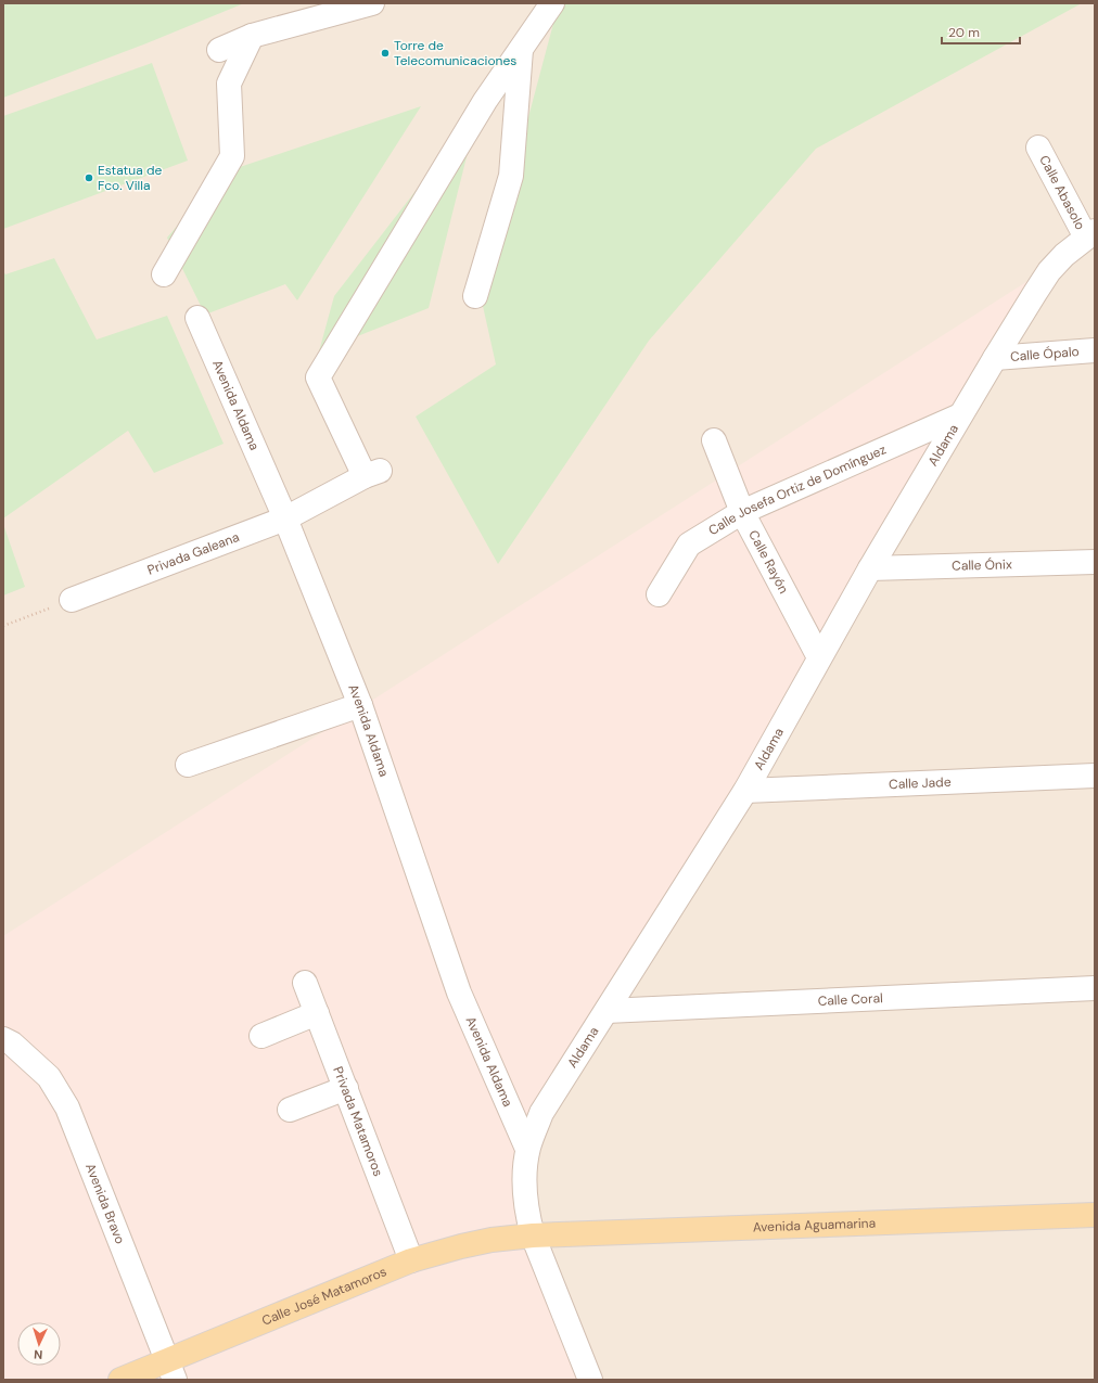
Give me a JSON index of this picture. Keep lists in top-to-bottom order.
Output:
{
  "streets": {
    "main road": ["Avenida Aguamarina", "Calle José Matamoros"],
    "street": [
      "Calle Abasolo",
      "Calle Ópalo",
      "Avenida Aldama",
      "Aldama",
      "Calle Josefa Ortiz de Domínguez",
      "Privada Galeana",
      "Calle Rayón",
      "Calle Ónix",
      "Calle Jade",
      "Calle Coral",
      "Privada Matamoros",
      "Avenida Bravo"
    ]
  },
  "crossings": [
    ["Calle Abasolo", "Aldama"],
    ["Calle Ópalo", "Aldama"],
    ["Avenida Aldama", "Aldama"],
    ["Avenida Aldama", "Privada Galeana"],
    ["Aldama", "Calle Josefa Ortiz de Domínguez"],
    ["Aldama", "Calle Rayón"],
    ["Aldama", "Calle Ónix"],
    ["Aldama", "Calle Jade"],
    ["Aldama", "Calle Coral"],
    ["Aldama", "Avenida Aguamarina"],
    ["Aldama", "Calle José Matamoros"],
    ["Calle Josefa Ortiz de Domínguez", "Calle Rayón"],
    ["Privada Matamoros", "Calle José Matamoros"],
    ["Avenida Bravo", "Calle José Matamoros"],
    ["Avenida Aguamarina", "Calle José Matamoros"]
  ],
  "places": ["Torre de Telecomunicaciones", "Estatua de Fco. Villa"],
  "scale_bar": "20 m",
  "north": "bottom"
}
